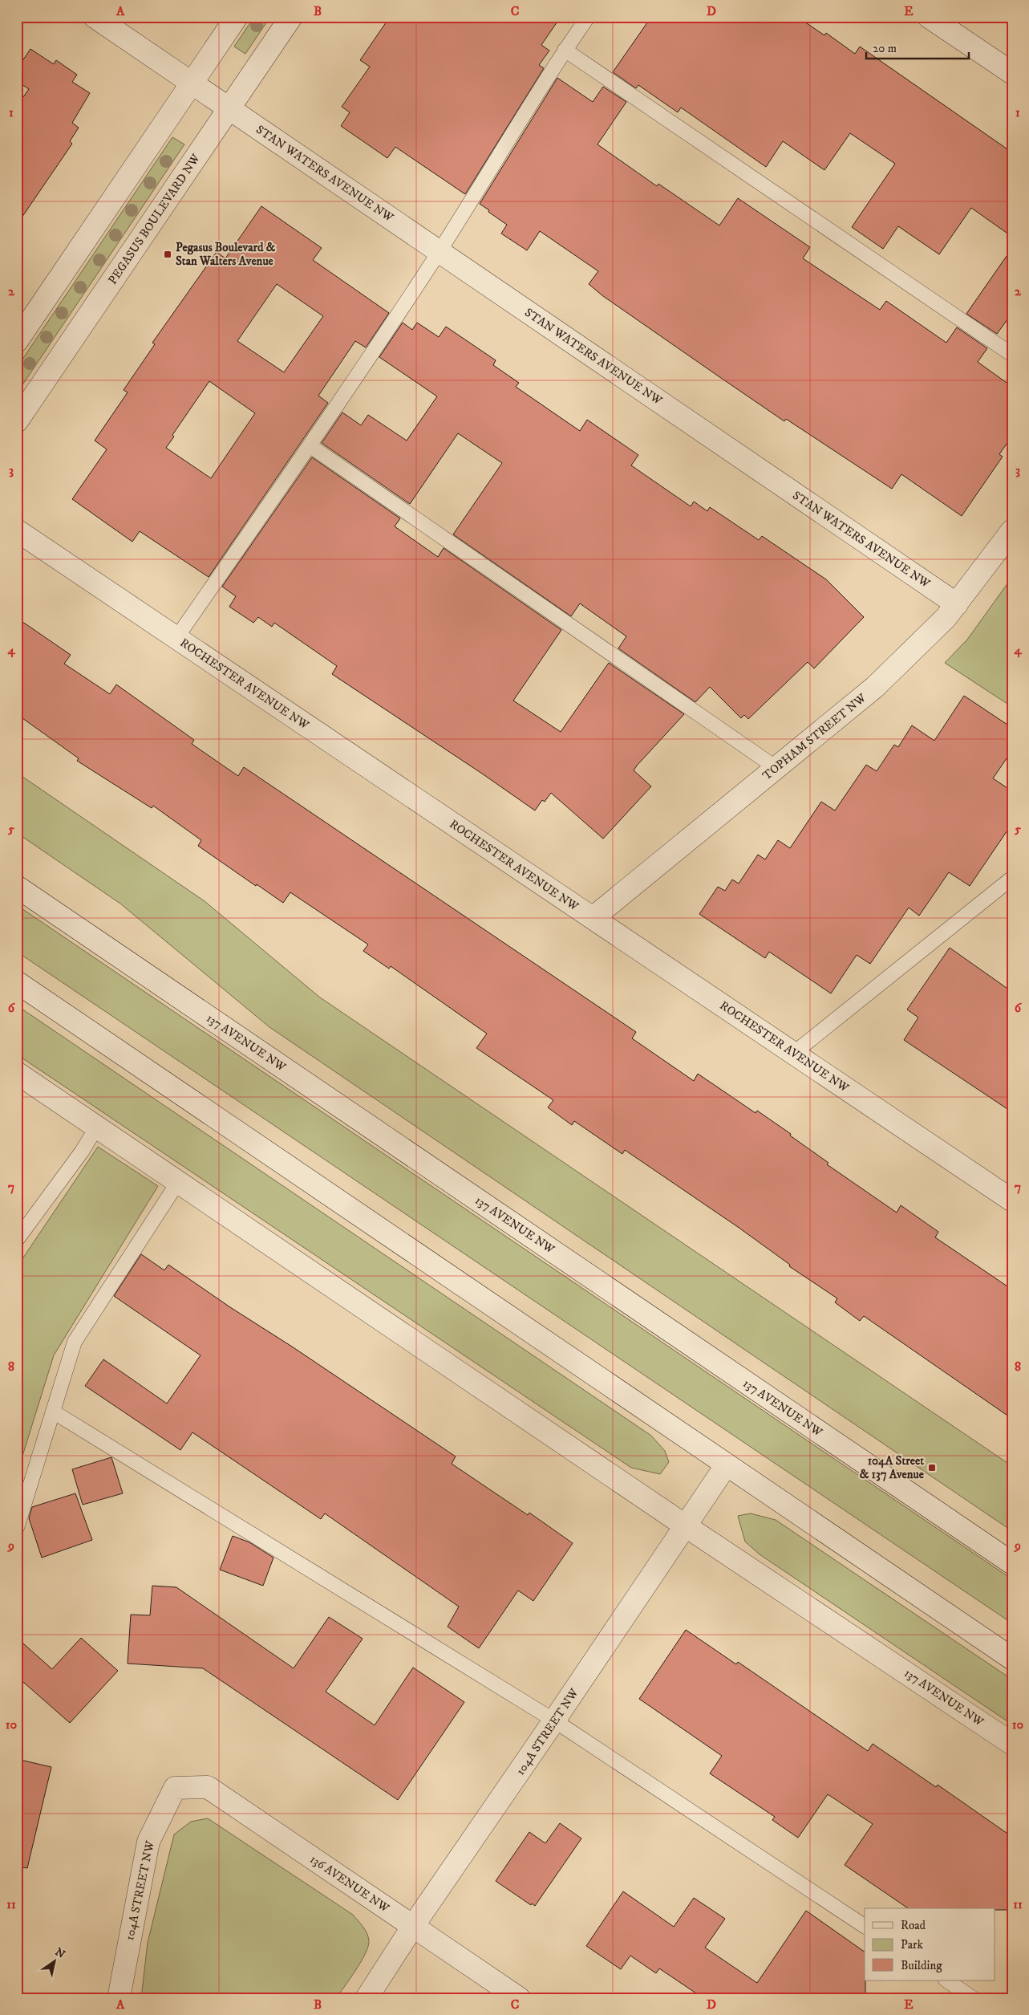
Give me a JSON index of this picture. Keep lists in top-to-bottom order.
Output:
{
  "streets": {
    "street": [
      "STAN WATERS AVENUE NW",
      "PEGASUS BOULEVARD NW",
      "ROCHESTER AVENUE NW",
      "TOPHAM STREET NW",
      "137 AVENUE NW",
      "104A STREET NW",
      "136 AVENUE NW"
    ]
  },
  "crossings": [
    ["STAN WATERS AVENUE NW", "PEGASUS BOULEVARD NW"],
    ["STAN WATERS AVENUE NW", "TOPHAM STREET NW"],
    ["ROCHESTER AVENUE NW", "TOPHAM STREET NW"],
    ["137 AVENUE NW", "104A STREET NW"],
    ["104A STREET NW", "136 AVENUE NW"]
  ],
  "places": {
    "transit": ["Pegasus Boulevard & Stan Walters Avenue", "104A Street & 137 Avenue"]
  },
  "legend": ["Road", "Park", "Building"],
  "scale_bar": "20 m",
  "north": "top right",
  "grid": {
    "columns": [
      "A",
      "B",
      "C",
      "D",
      "E"
    ],
    "rows": [
      "1",
      "2",
      "3",
      "4",
      "5",
      "6",
      "7",
      "8",
      "9",
      "10",
      "11"
    ]
  }
}
